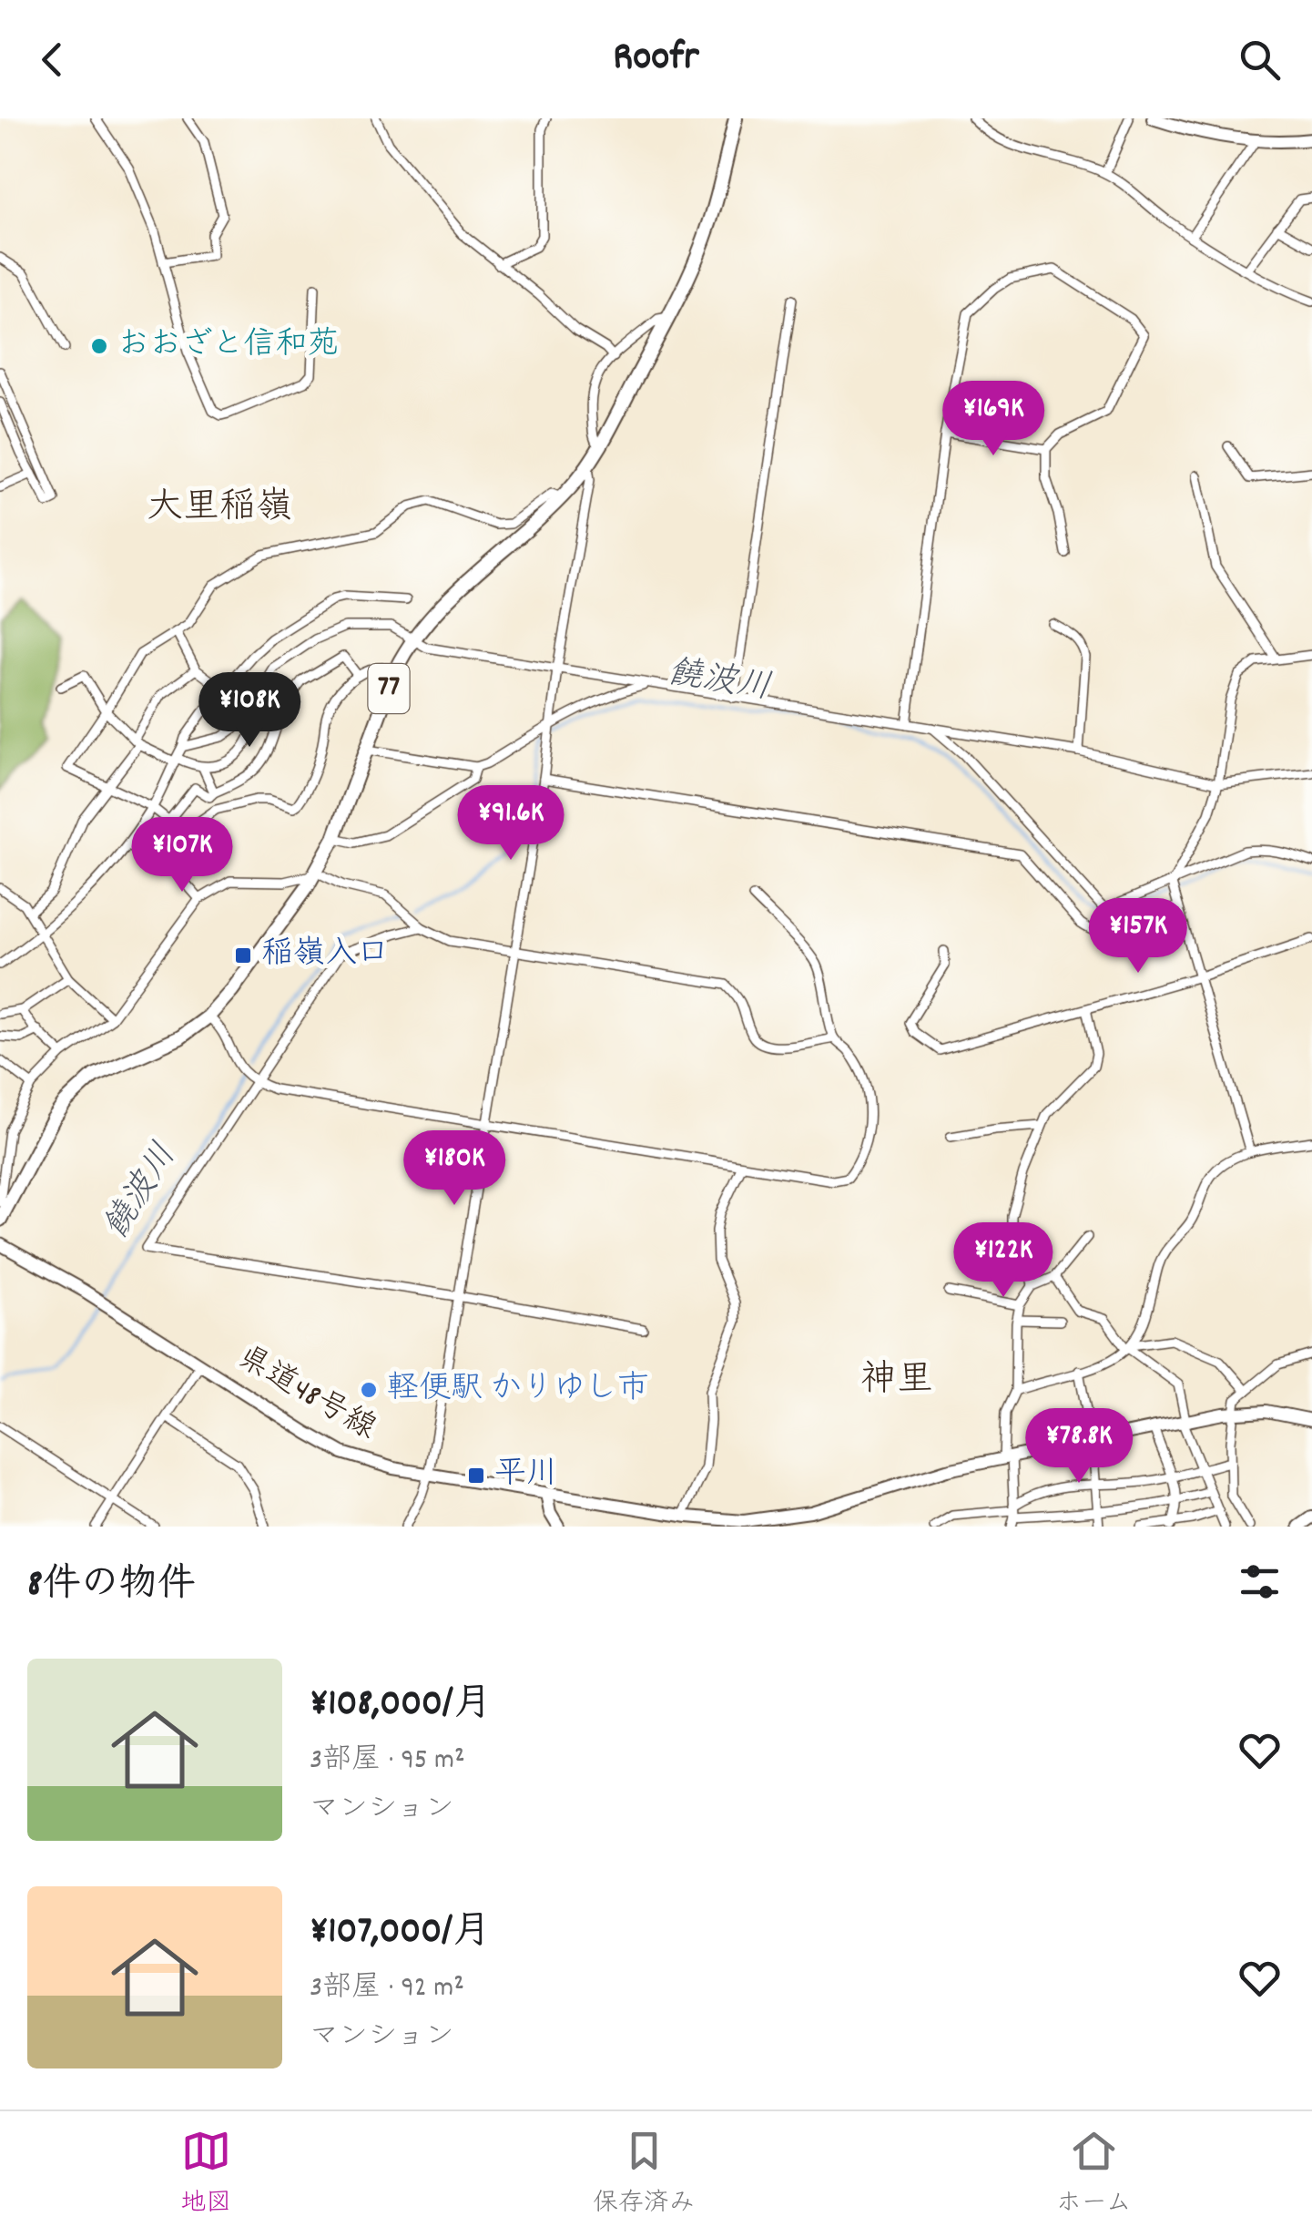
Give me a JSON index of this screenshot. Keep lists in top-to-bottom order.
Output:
{
  "streets": {
    "main road": ["77", "県道48号線"]
  },
  "districts": ["大里稲嶺", "神里"],
  "water": ["饒波川"],
  "places": {
    "other": ["おおざと信和苑", "軽便駅 かりゆし市"],
    "transit": ["稲嶺入口", "平川"]
  },
  "page": {
    "header": "Roofr",
    "price": [
      "¥169K",
      "¥108K",
      "¥91.6K",
      "¥107K",
      "¥157K",
      "¥180K",
      "¥122K",
      "¥78.8K"
    ],
    "heading": "8件の物件",
    "list": [
      {
        "name": "¥108,000/月",
        "note": "3部屋 · 95 m² · マンション"
      },
      {
        "name": "¥107,000/月",
        "note": "3部屋 · 92 m² · マンション"
      }
    ],
    "tabs": ["地図", "保存済み", "ホーム"]
  }
}
